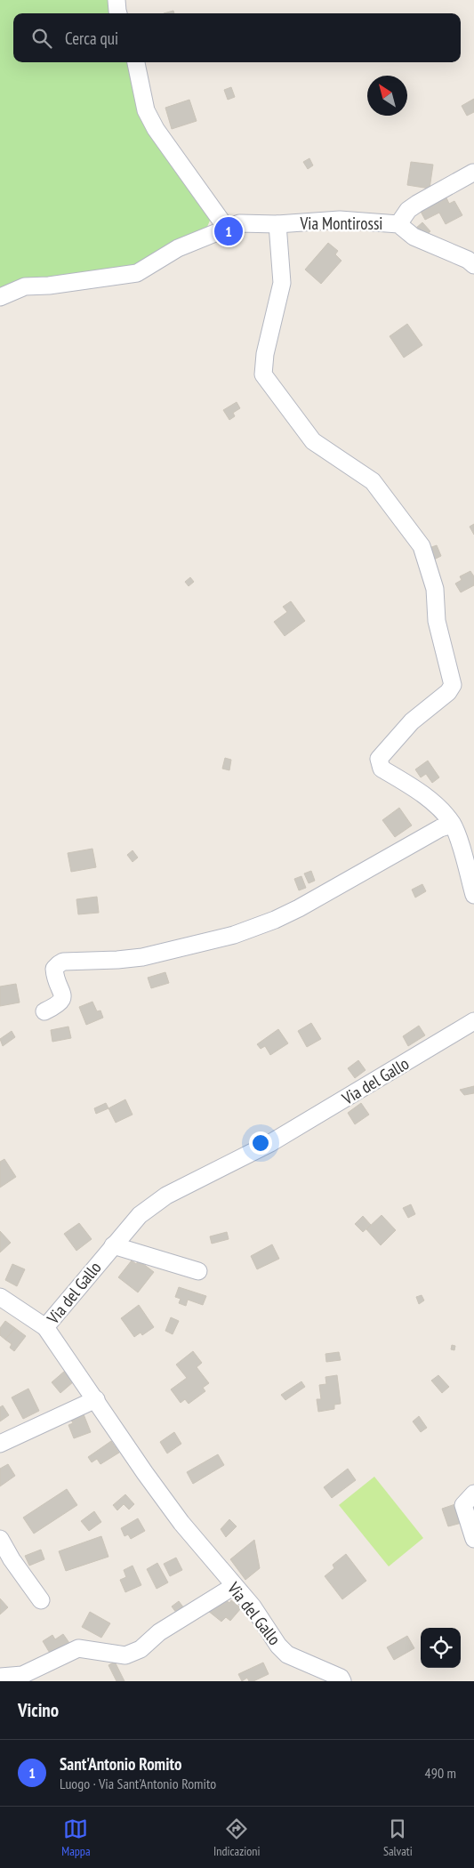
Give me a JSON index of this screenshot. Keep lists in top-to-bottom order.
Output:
{
  "streets": {
    "street": ["Via Montirossi", "Via del Gallo"]
  },
  "north": "top left",
  "page": {
    "search": "Cerca qui",
    "pins": "1",
    "heading": "Vicino",
    "list": [
      {
        "mark": "1",
        "name": "Sant'Antonio Romito",
        "note": "Luogo · Via Sant'Antonio Romito",
        "value": "490 m"
      }
    ],
    "nav": ["Mappa", "Indicazioni", "Salvati"]
  }
}
